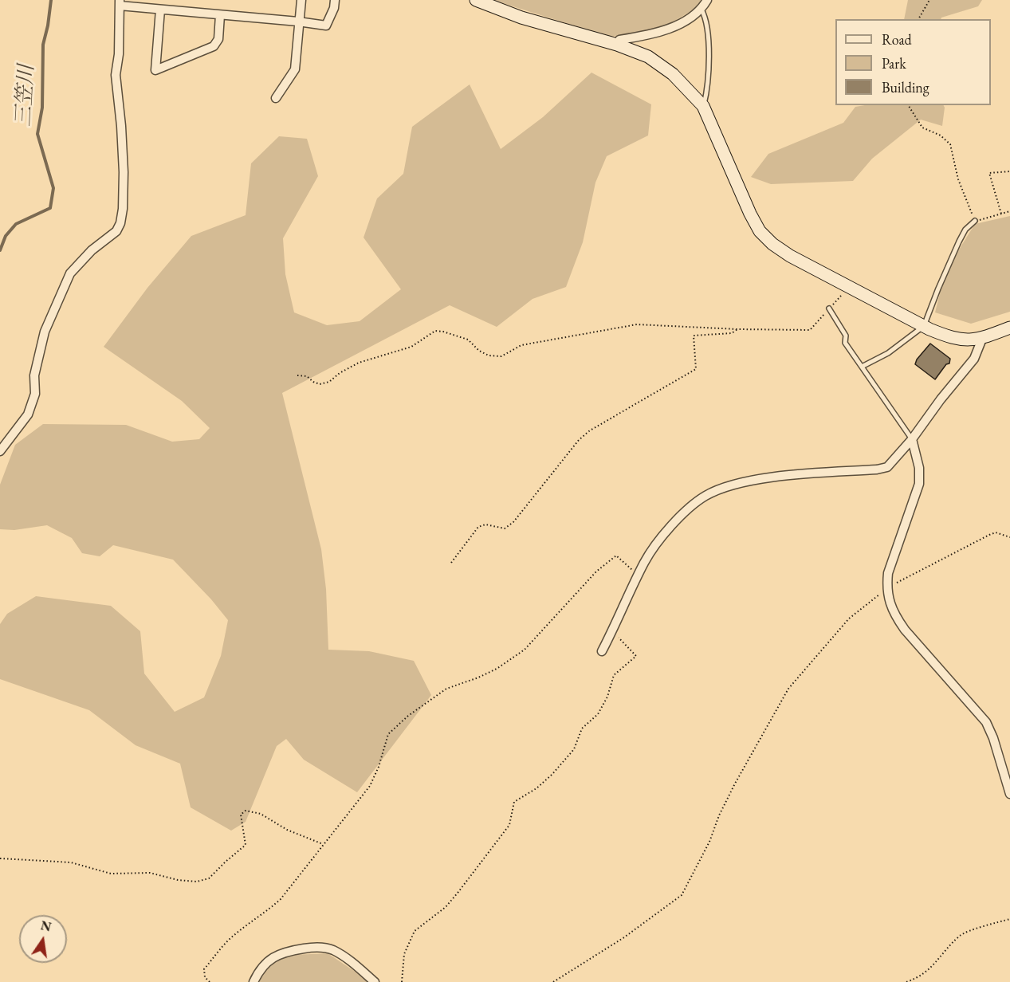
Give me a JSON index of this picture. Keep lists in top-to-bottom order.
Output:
{
  "water": ["三笠川"],
  "legend": ["Road", "Park", "Building"],
  "north": "top"
}
